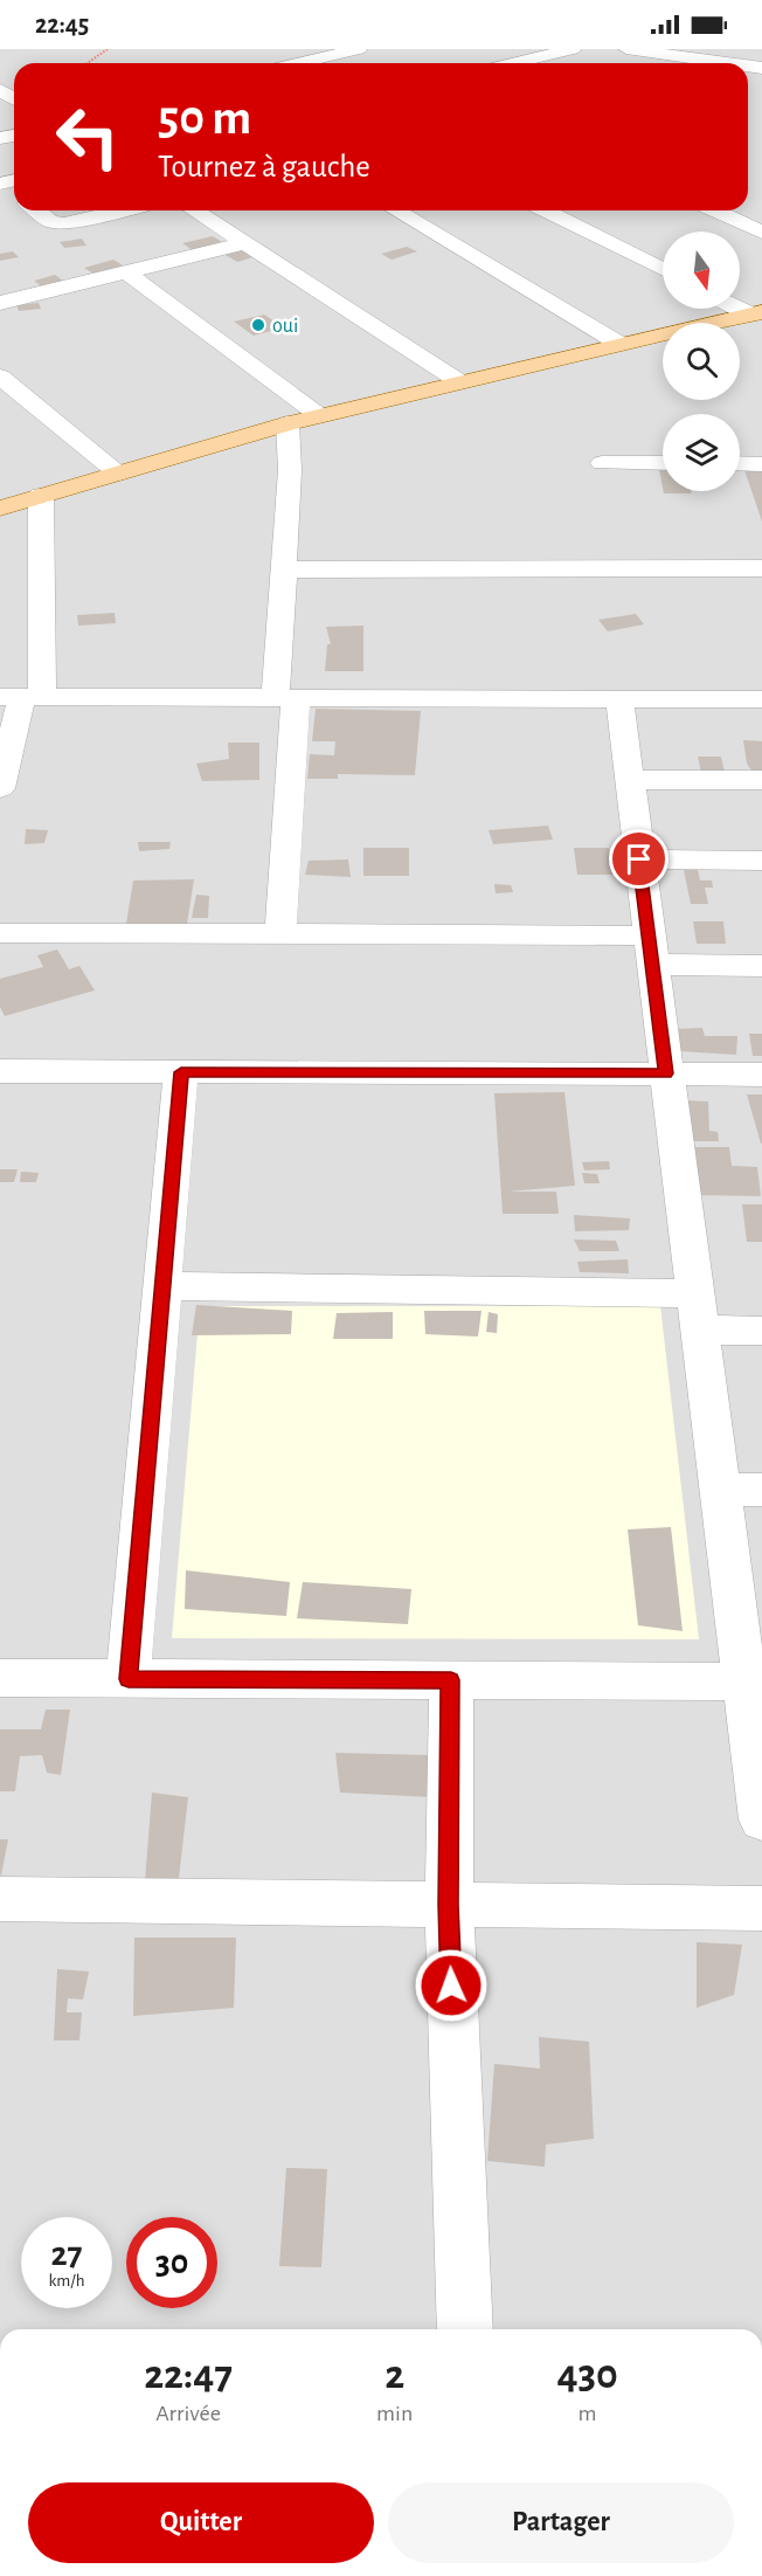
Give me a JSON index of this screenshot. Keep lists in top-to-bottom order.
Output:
{
  "places": ["oui"],
  "north": "bottom",
  "page": {
    "status": "22:45",
    "turn": ["50 m", "Tournez à gauche"],
    "speed": "27 km/h",
    "limit": "30",
    "eta": [
      "22:47",
      "Arrivée",
      "2",
      "min",
      "430",
      "m"
    ],
    "buttons": ["Quitter", "Partager"]
  }
}
